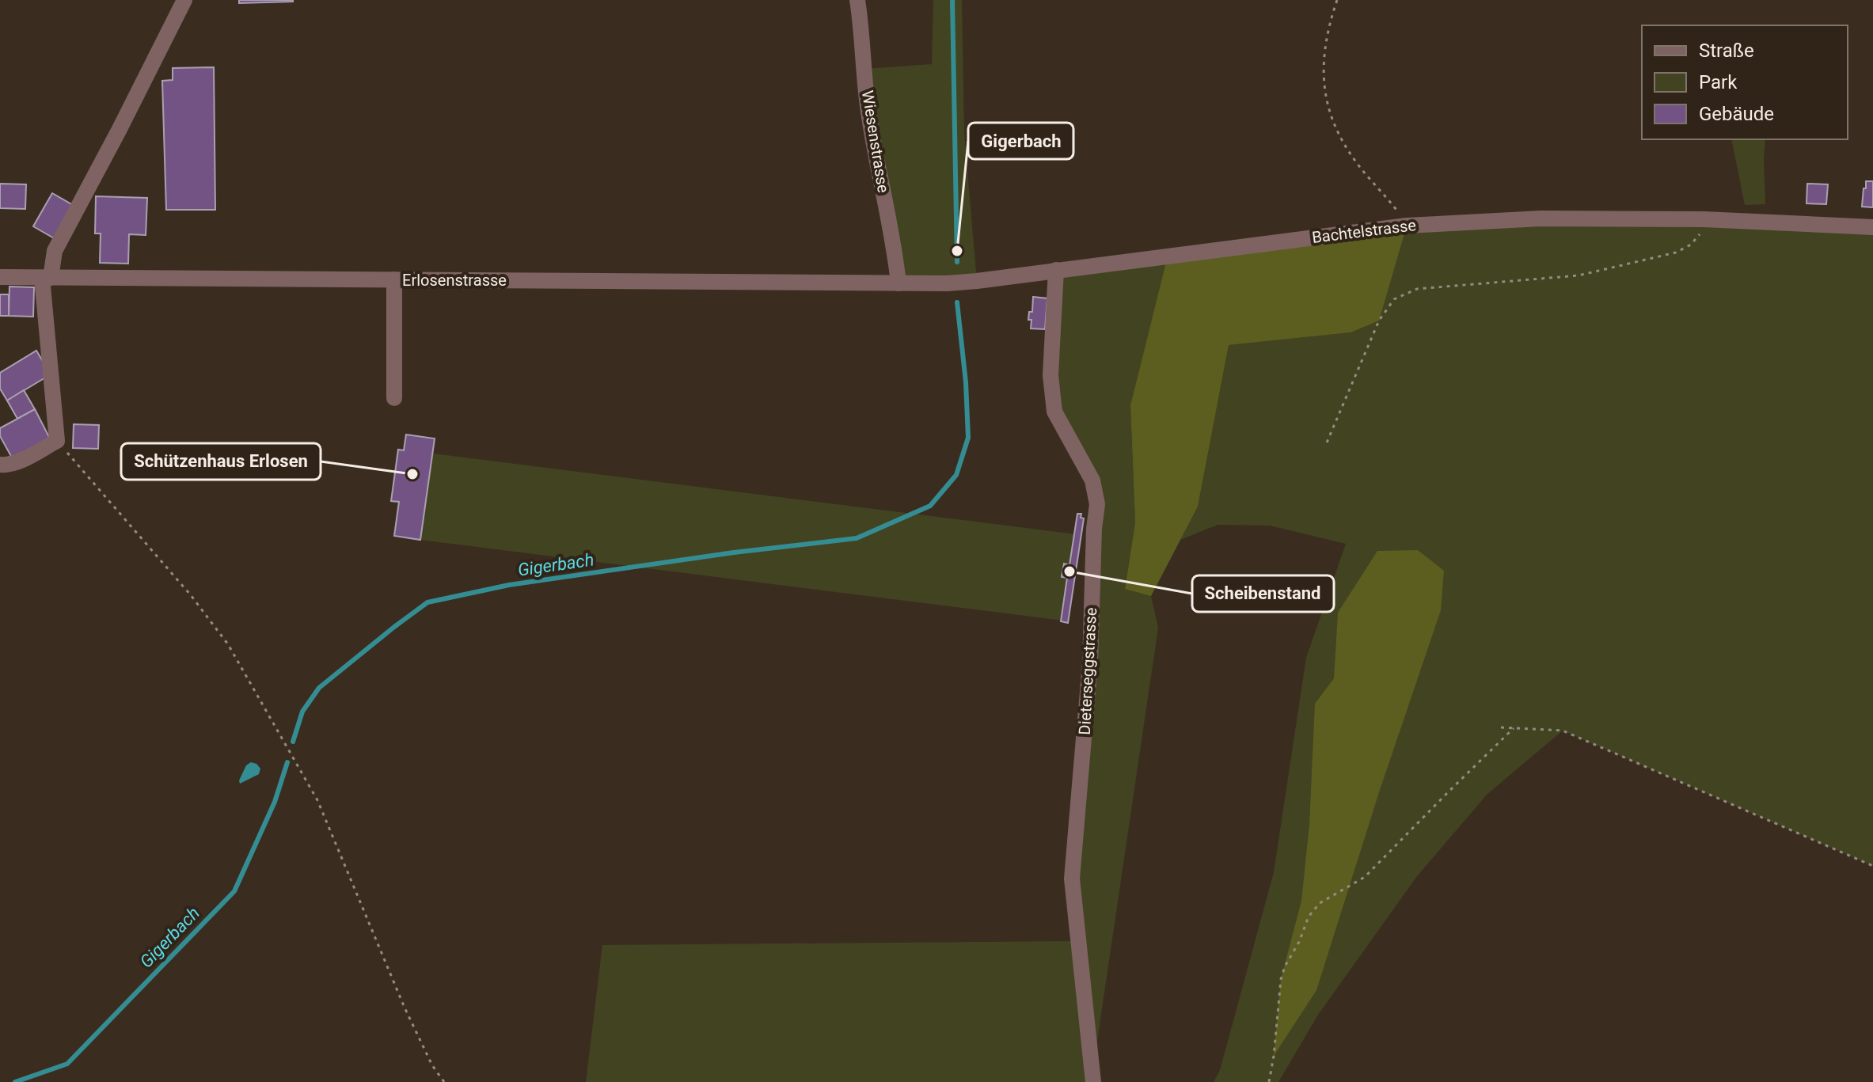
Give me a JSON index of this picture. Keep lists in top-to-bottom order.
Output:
{
  "streets": {
    "street": [
      "Wiesenstrasse",
      "Bachtelstrasse",
      "Erlosenstrasse",
      "Dieterseggstrasse"
    ]
  },
  "crossings": [
    ["Wiesenstrasse", "Bachtelstrasse"],
    ["Bachtelstrasse", "Erlosenstrasse"],
    ["Bachtelstrasse", "Dieterseggstrasse"]
  ],
  "water": ["Gigerbach"],
  "places": ["Gigerbach", "Schützenhaus Erlosen", "Scheibenstand"],
  "legend": ["Straße", "Park", "Gebäude"]
}
